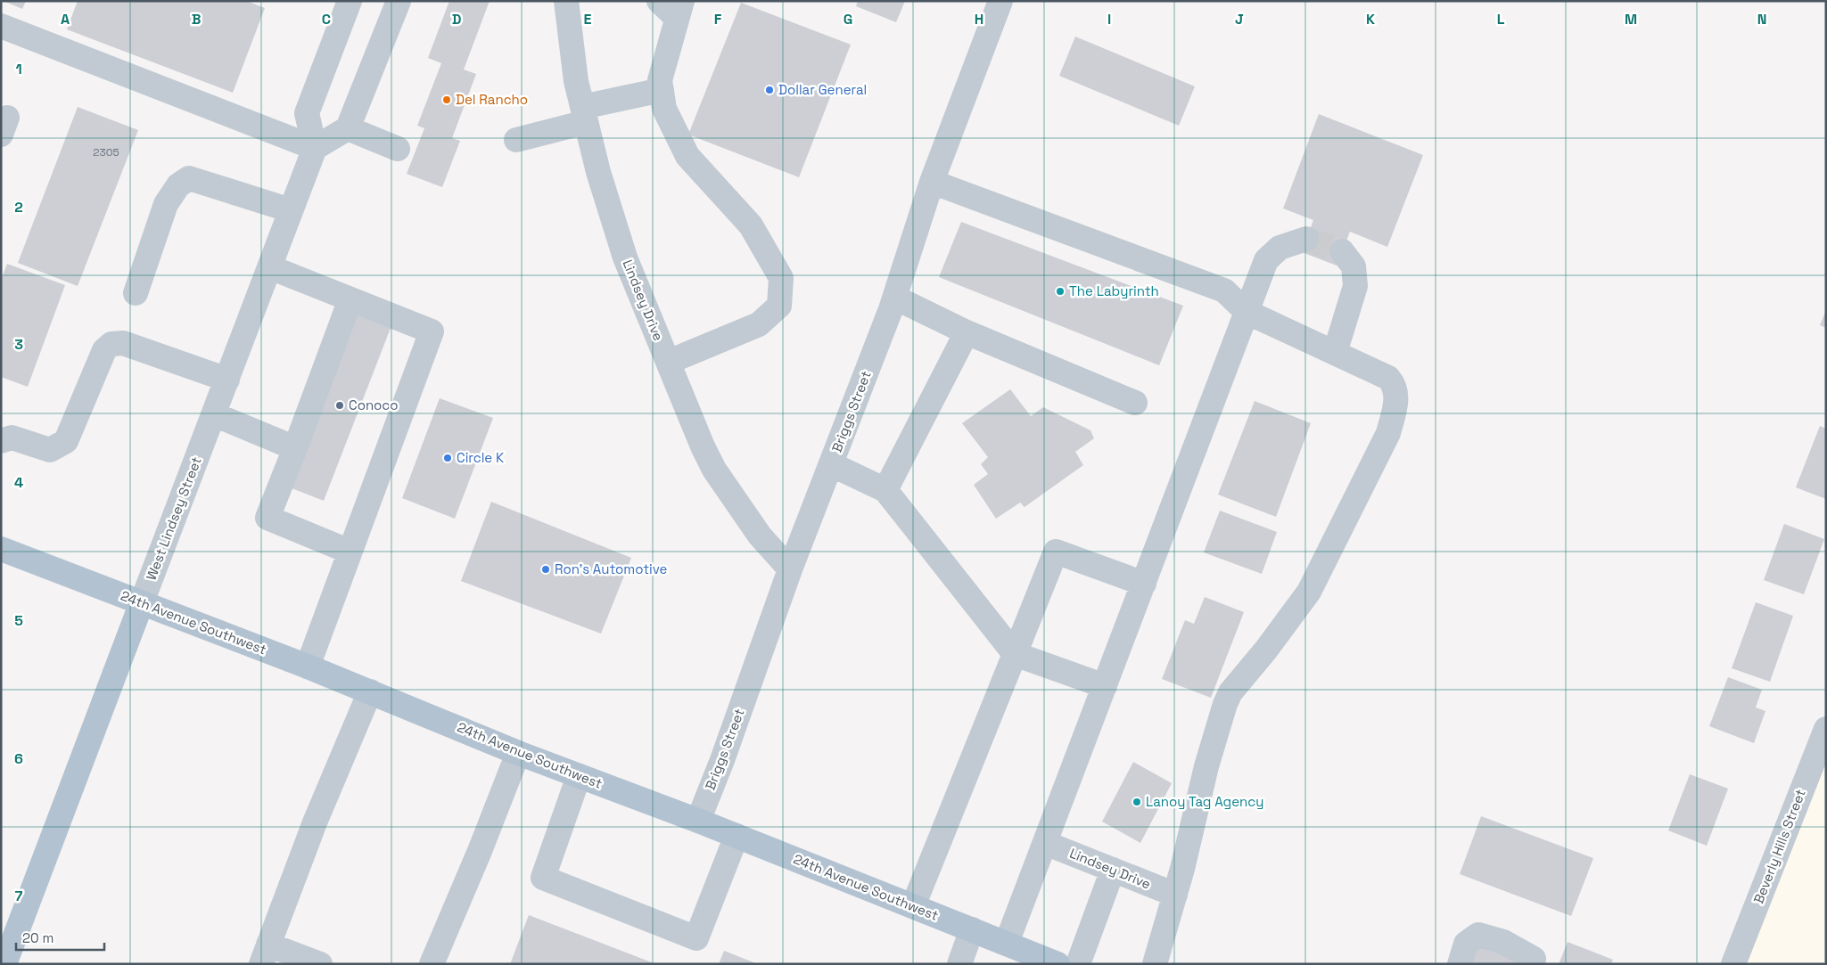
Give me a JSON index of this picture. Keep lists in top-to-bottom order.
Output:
{
  "streets": {
    "main road": ["West Lindsey Street", "24th Avenue Southwest"],
    "street": ["Lindsey Drive", "Briggs Street", "Beverly Hills Street"]
  },
  "crossings": [
    ["Lindsey Drive", "Briggs Street"],
    ["Briggs Street", "24th Avenue Southwest"],
    ["West Lindsey Street", "24th Avenue Southwest"]
  ],
  "places": [
    "Dollar General",
    "Del Rancho",
    "The Labyrinth",
    "Conoco",
    "Circle K",
    "Ron's Automotive",
    "Lanoy Tag Agency"
  ],
  "house_numbers": ["2305"],
  "scale_bar": "20 m",
  "grid": {
    "columns": [
      "A",
      "B",
      "C",
      "D",
      "E",
      "F",
      "G",
      "H",
      "I",
      "J",
      "K",
      "L",
      "M",
      "N"
    ],
    "rows": [
      "1",
      "2",
      "3",
      "4",
      "5",
      "6",
      "7"
    ]
  }
}
